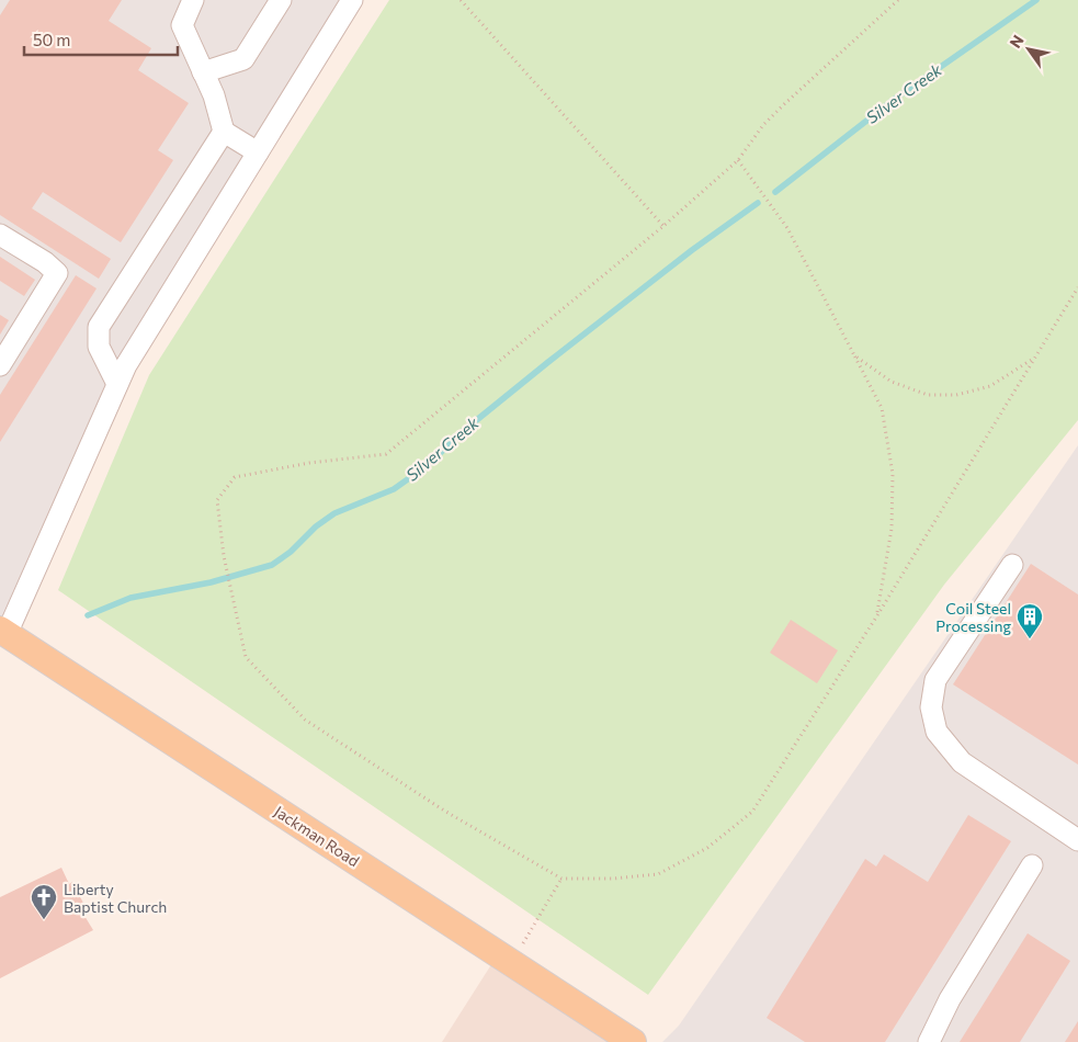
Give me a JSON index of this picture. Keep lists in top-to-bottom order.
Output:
{
  "streets": {
    "main road": ["Jackman Road"]
  },
  "water": ["Silver Creek"],
  "places": {
    "building": ["Coil Steel Processing"],
    "church": ["Liberty Baptist Church"]
  },
  "scale_bar": "50 m",
  "north": "top left"
}
